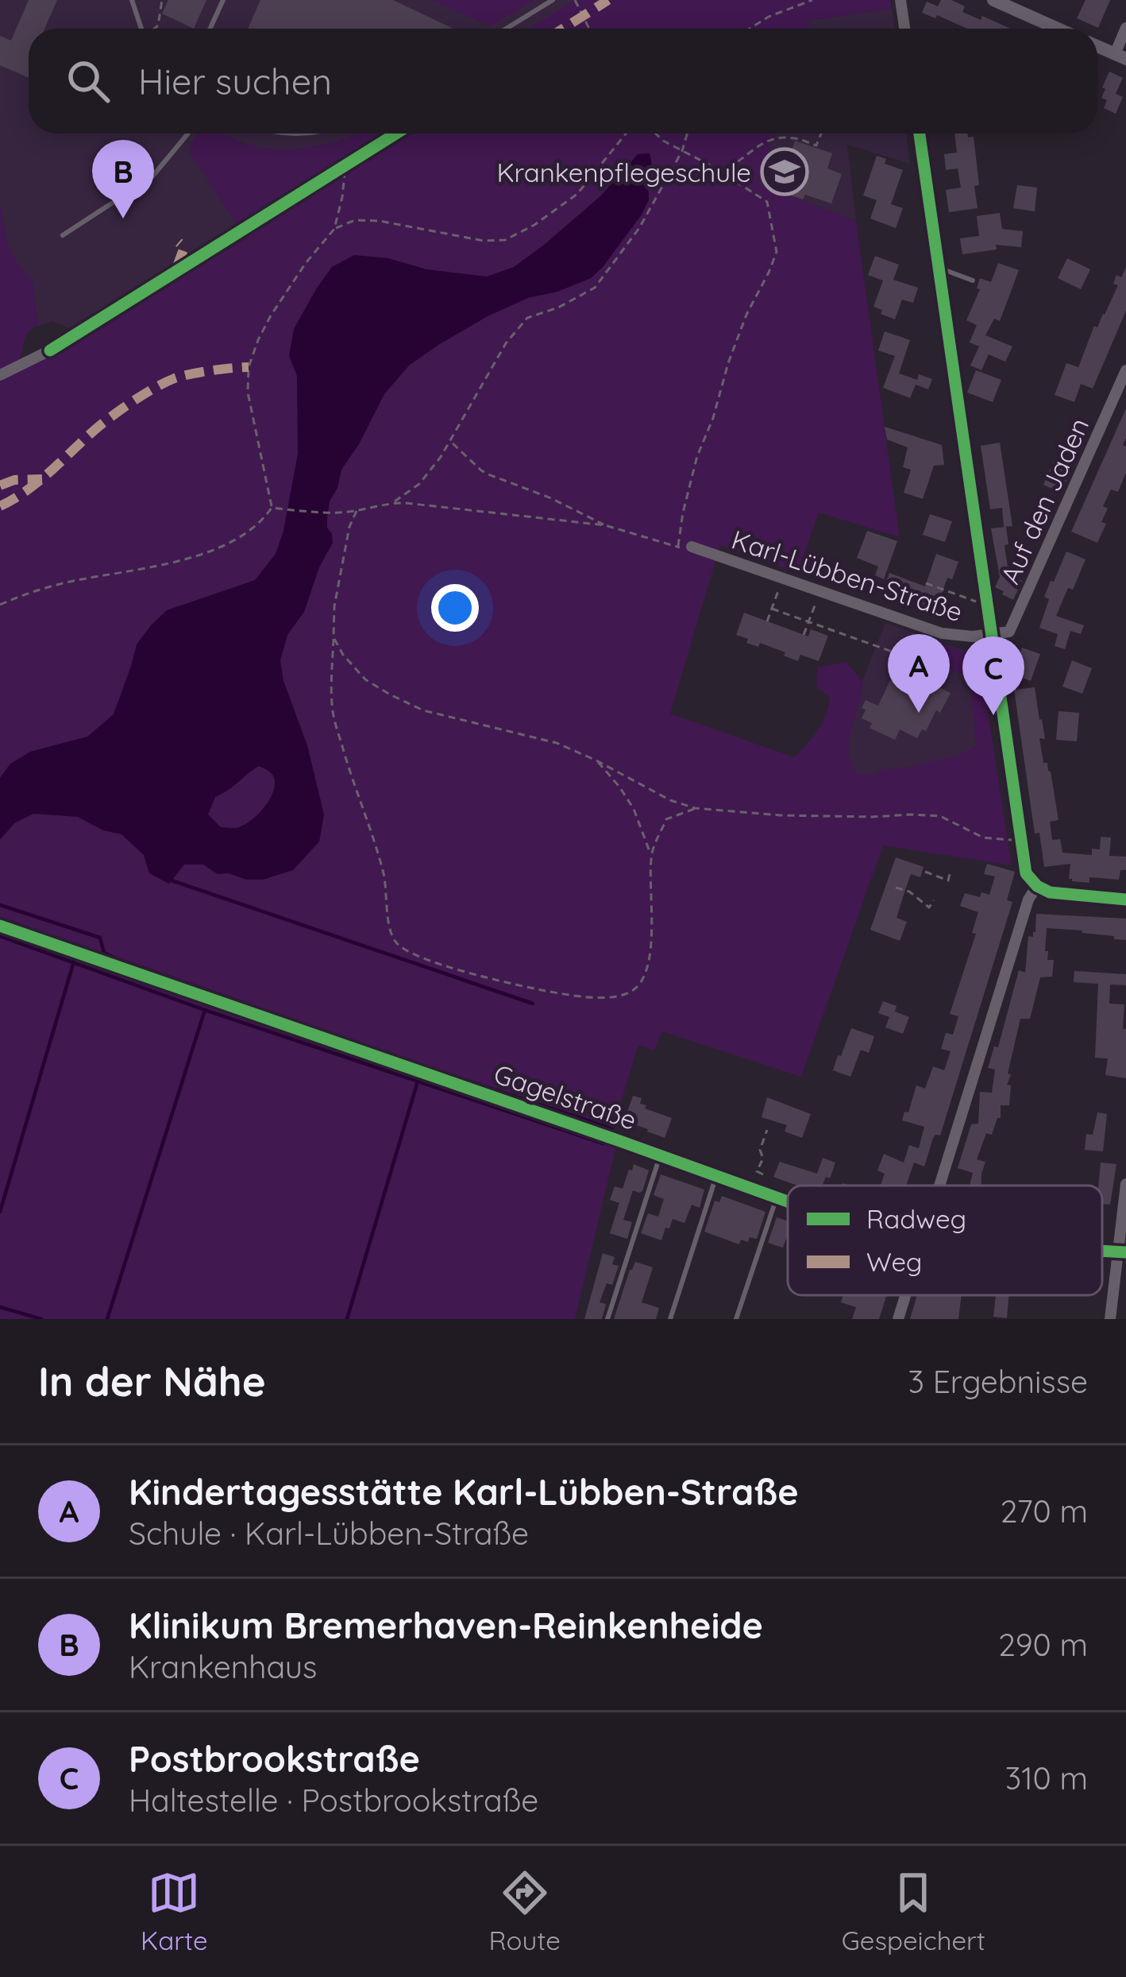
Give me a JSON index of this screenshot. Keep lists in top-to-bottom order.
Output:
{
  "streets": {
    "street": ["Auf den Jaden", "Karl-Lübben-Straße", "Gagelstraße"]
  },
  "crossings": [
    ["Auf den Jaden", "Karl-Lübben-Straße"]
  ],
  "places": {
    "school or university": ["Krankenpflegeschule"]
  },
  "legend": ["Radweg", "Weg"],
  "page": {
    "search": "Hier suchen",
    "pins": ["B", "A", "C"],
    "heading": ["In der Nähe", "3 Ergebnisse"],
    "list": [
      {
        "mark": "A",
        "name": "Kindertagesstätte Karl-Lübben-Straße",
        "note": "Schule · Karl-Lübben-Straße",
        "value": "270 m"
      },
      {
        "mark": "B",
        "name": "Klinikum Bremerhaven-Reinkenheide",
        "note": "Krankenhaus",
        "value": "290 m"
      },
      {
        "mark": "C",
        "name": "Postbrookstraße",
        "note": "Haltestelle · Postbrookstraße",
        "value": "310 m"
      }
    ],
    "nav": ["Karte", "Route", "Gespeichert"]
  }
}
